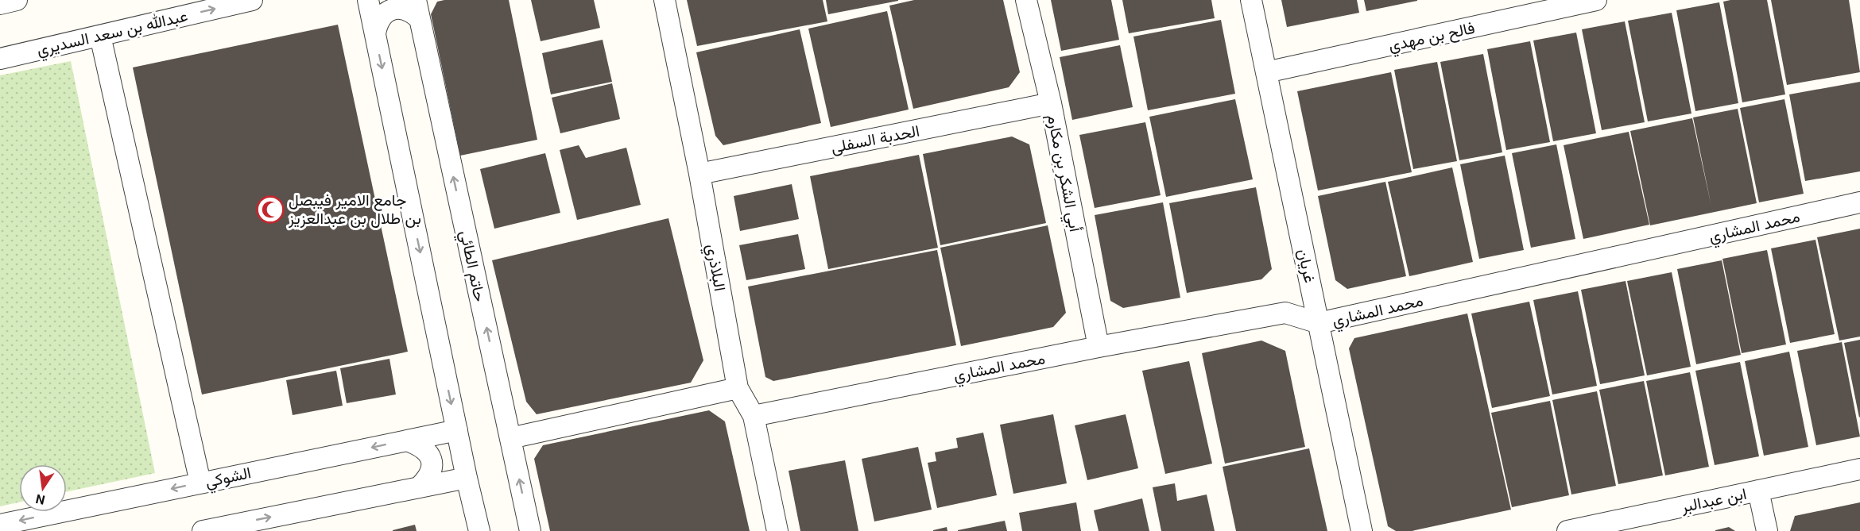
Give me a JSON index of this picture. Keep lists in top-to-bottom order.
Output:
{
  "streets": {
    "street": [
      "عبدالله بن سعد السديري",
      "فالح بن مهدي",
      "الحدبة السفلى",
      "أبي الشكر بن مكارم",
      "محمد المشاري",
      "حاتم الطائي",
      "غريان",
      "البلاذري",
      "الشوكي",
      "ابن عبدالبر"
    ]
  },
  "crossings": [
    ["فالح بن مهدي", "غريان"],
    ["الحدبة السفلى", "أبي الشكر بن مكارم"],
    ["الحدبة السفلى", "البلاذري"],
    ["أبي الشكر بن مكارم", "محمد المشاري"],
    ["محمد المشاري", "غريان"],
    ["محمد المشاري", "البلاذري"]
  ],
  "one_way": ["عبدالله بن سعد السديري"],
  "places": {
    "mosque": ["جامع الامير فيبصل بن طلال بن عبدالعزيز"]
  },
  "north": "bottom"
}
